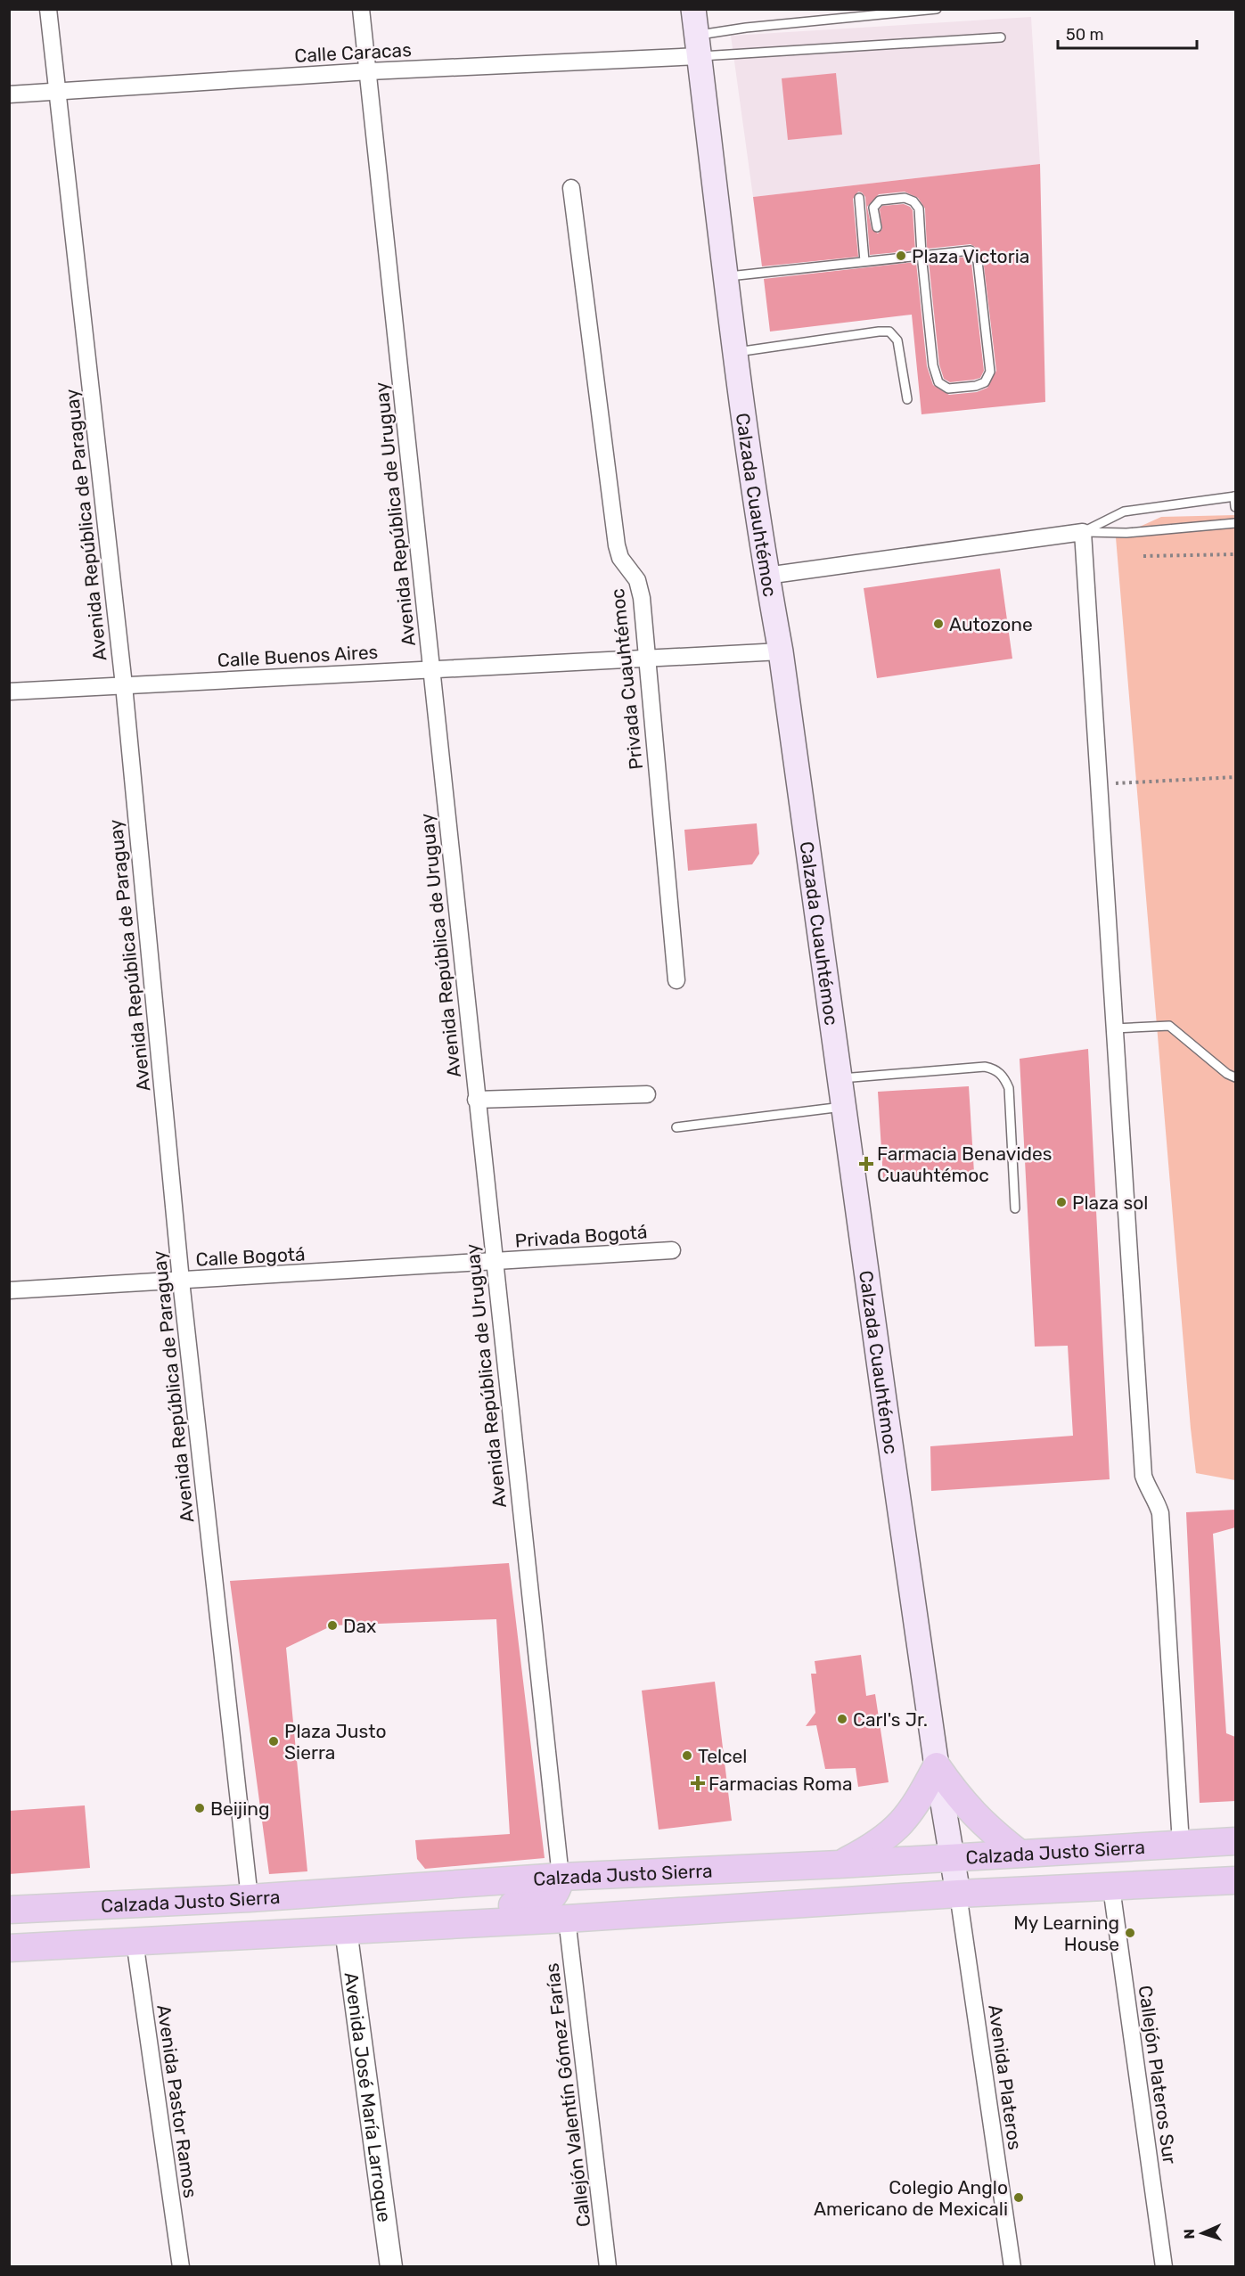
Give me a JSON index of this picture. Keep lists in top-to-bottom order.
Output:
{
  "streets": {
    "main road": ["Calzada Cuauhtémoc", "Calzada Justo Sierra"],
    "street": [
      "Calle Caracas",
      "Avenida República de Uruguay",
      "Avenida República de Paraguay",
      "Calle Buenos Aires",
      "Privada Cuauhtémoc",
      "Privada Bogotá",
      "Calle Bogotá",
      "Callejón Plateros Sur",
      "Avenida Plateros",
      "Callejón Valentín Gómez Farías",
      "Avenida José María Larroque",
      "Avenida Pastor Ramos"
    ]
  },
  "crossings": [
    ["Calle Caracas", "Calzada Cuauhtémoc"],
    ["Calle Caracas", "Avenida República de Uruguay"],
    ["Calle Caracas", "Avenida República de Paraguay"],
    ["Calzada Cuauhtémoc", "Calle Buenos Aires"],
    ["Calzada Cuauhtémoc", "Calzada Justo Sierra"],
    ["Calzada Cuauhtémoc", "Avenida Plateros"],
    ["Avenida República de Uruguay", "Calle Buenos Aires"],
    ["Avenida República de Uruguay", "Privada Bogotá"],
    ["Avenida República de Uruguay", "Calle Bogotá"],
    ["Avenida República de Uruguay", "Calzada Justo Sierra"],
    ["Avenida República de Paraguay", "Calle Buenos Aires"],
    ["Avenida República de Paraguay", "Calle Bogotá"],
    ["Avenida República de Paraguay", "Calzada Justo Sierra"],
    ["Calle Buenos Aires", "Privada Cuauhtémoc"],
    ["Privada Bogotá", "Calle Bogotá"],
    ["Calzada Justo Sierra", "Callejón Plateros Sur"],
    ["Calzada Justo Sierra", "Avenida Plateros"],
    ["Calzada Justo Sierra", "Callejón Valentín Gómez Farías"],
    ["Calzada Justo Sierra", "Avenida José María Larroque"],
    ["Calzada Justo Sierra", "Avenida Pastor Ramos"]
  ],
  "places": {
    "other": [
      "Plaza Victoria",
      "Autozone",
      "Plaza sol",
      "Dax",
      "Carl's Jr.",
      "Plaza Justo Sierra",
      "Telcel",
      "Beijing",
      "My Learning House",
      "Colegio Anglo Americano de Mexicali"
    ],
    "health": ["Farmacia Benavides Cuauhtémoc", "Farmacias Roma"]
  },
  "scale_bar": "50 m",
  "north": "left"
}
